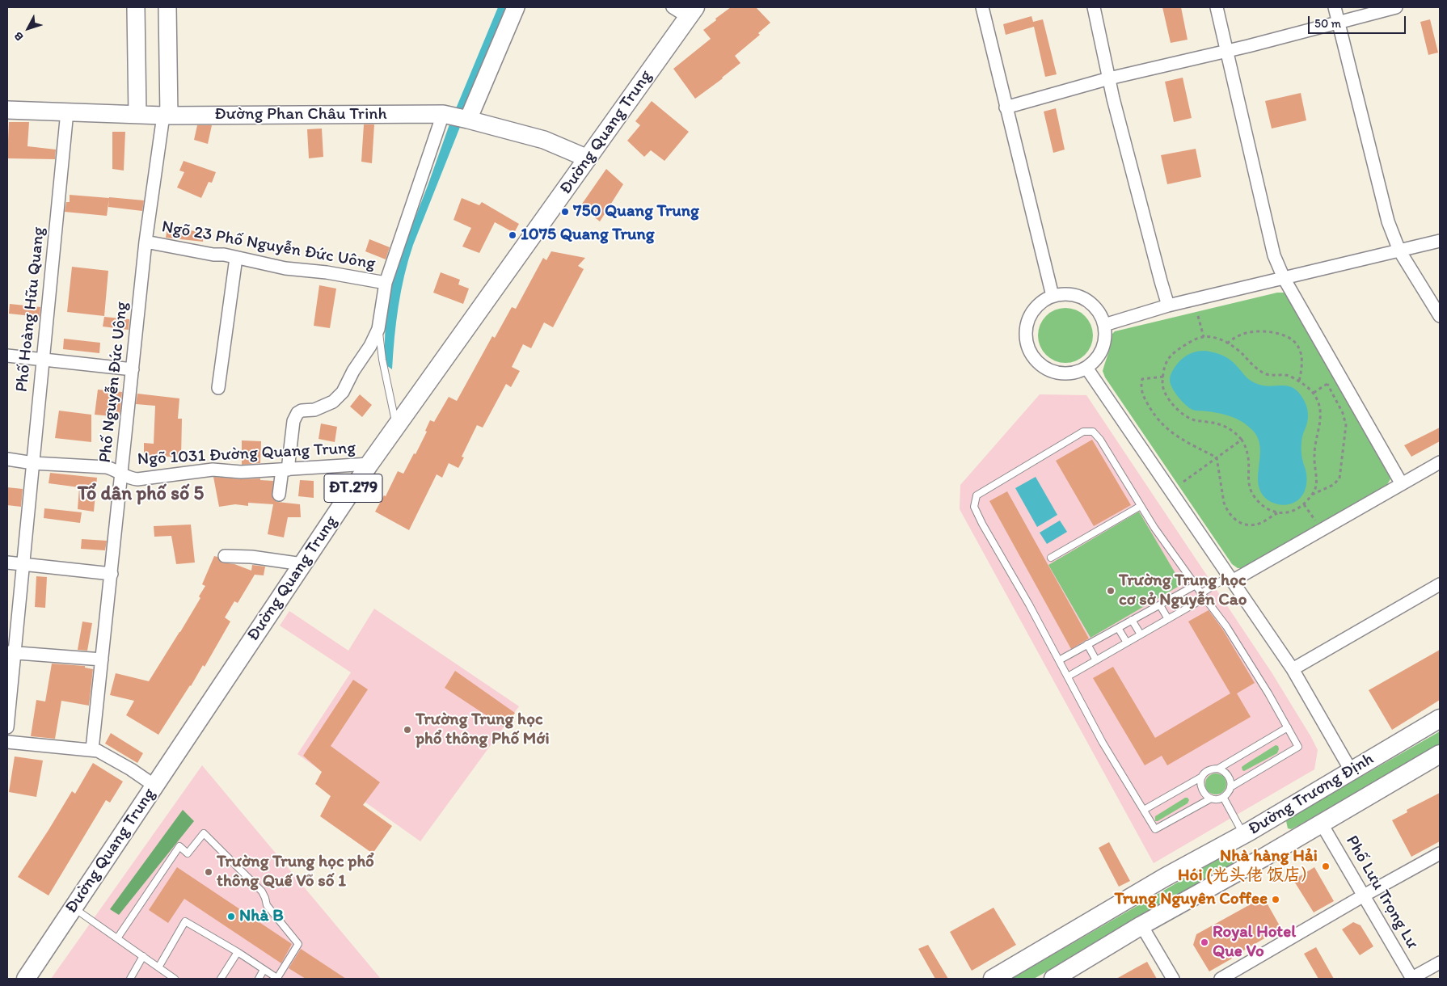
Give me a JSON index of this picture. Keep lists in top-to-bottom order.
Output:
{
  "streets": {
    "main road": [
      "Đường Phan Châu Trinh",
      "Đường Quang Trung",
      "ĐT.279",
      "Đường Trương Định"
    ],
    "street": [
      "Ngõ 23 Phố Nguyễn Đức Uông",
      "Phố Hoàng Hữu Quang",
      "Phố Nguyễn Đức Uông",
      "Ngõ 1031 Đường Quang Trung",
      "Phố Lưu Trọng Lư"
    ]
  },
  "crossings": [
    ["Đường Phan Châu Trinh", "Đường Quang Trung"],
    ["Đường Phan Châu Trinh", "Phố Hoàng Hữu Quang"],
    ["Đường Phan Châu Trinh", "Phố Nguyễn Đức Uông"],
    ["Đường Quang Trung", "Ngõ 1031 Đường Quang Trung"],
    ["Ngõ 23 Phố Nguyễn Đức Uông", "Phố Nguyễn Đức Uông"],
    ["Phố Hoàng Hữu Quang", "Ngõ 1031 Đường Quang Trung"],
    ["Phố Nguyễn Đức Uông", "Ngõ 1031 Đường Quang Trung"],
    ["Đường Trương Định", "Phố Lưu Trọng Lư"]
  ],
  "districts": ["Tổ dân phố số 5"],
  "places": [
    "750 Quang Trung",
    "1075 Quang Trung",
    "Trường Trung học cơ sở Nguyễn Cao",
    "Trường Trung học phổ thông Phố Mới",
    "Nhà hàng Hải Hói (光头佬 饭店）",
    "Trường Trung học phổ thông Quế Võ số 1",
    "Trung Nguyên Coffee",
    "Nhà B",
    "Royal Hotel Que Vo"
  ],
  "scale_bar": "50 m",
  "north": "bottom left"
}
